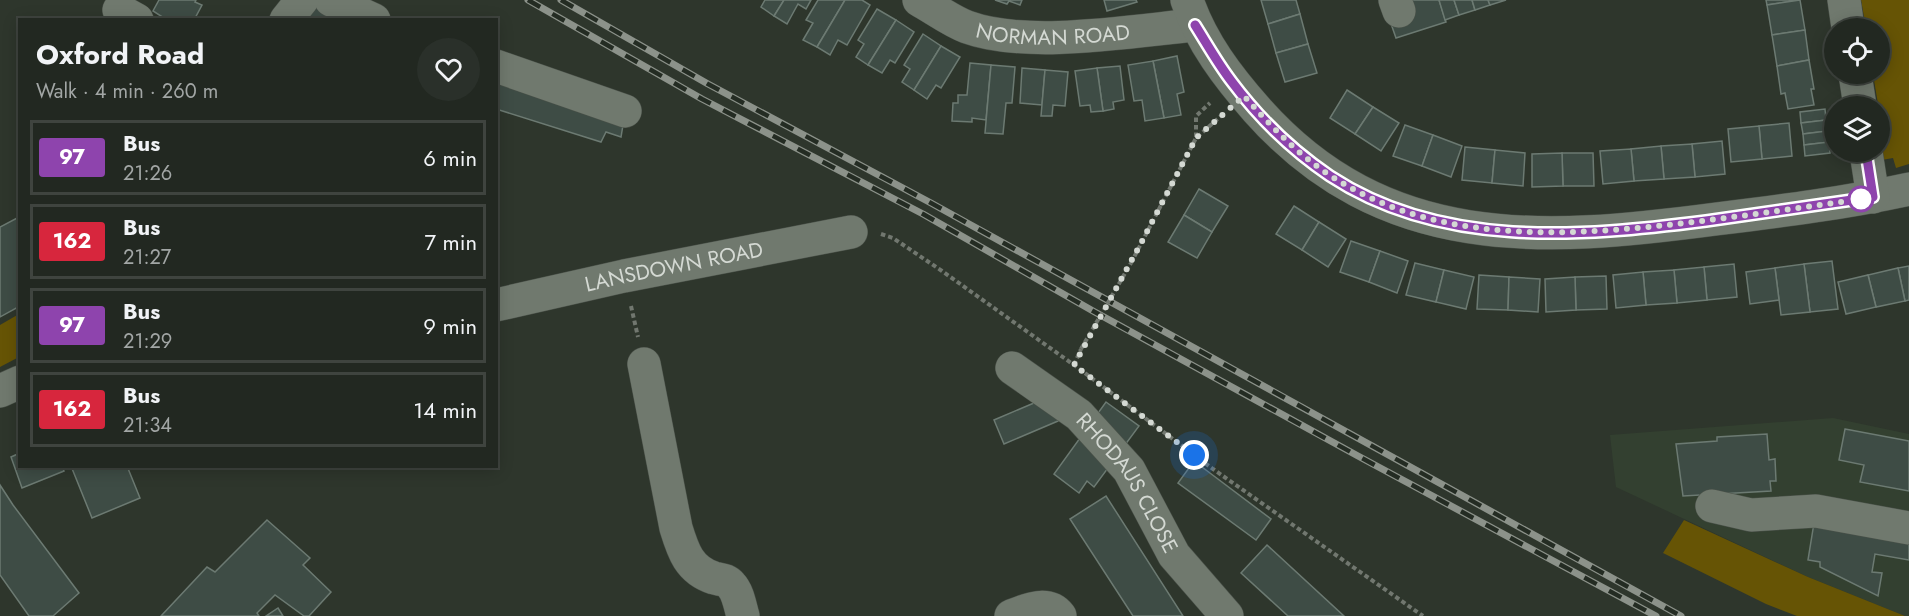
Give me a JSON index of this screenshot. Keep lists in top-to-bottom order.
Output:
{
  "streets": {
    "street": ["NORMAN ROAD", "LANSDOWN ROAD", "RHODAUS CLOSE"]
  },
  "lines": ["bus line 97"],
  "page": {
    "heading": ["Oxford Road", "Walk · 4 min · 260 m"],
    "list": [
      {
        "mark": "97",
        "name": "Bus",
        "note": "21:26",
        "value": "6 min"
      },
      {
        "mark": "162",
        "name": "Bus",
        "note": "21:27",
        "value": "7 min"
      },
      {
        "mark": "97",
        "name": "Bus",
        "note": "21:29",
        "value": "9 min"
      },
      {
        "mark": "162",
        "name": "Bus",
        "note": "21:34",
        "value": "14 min"
      }
    ]
  }
}
